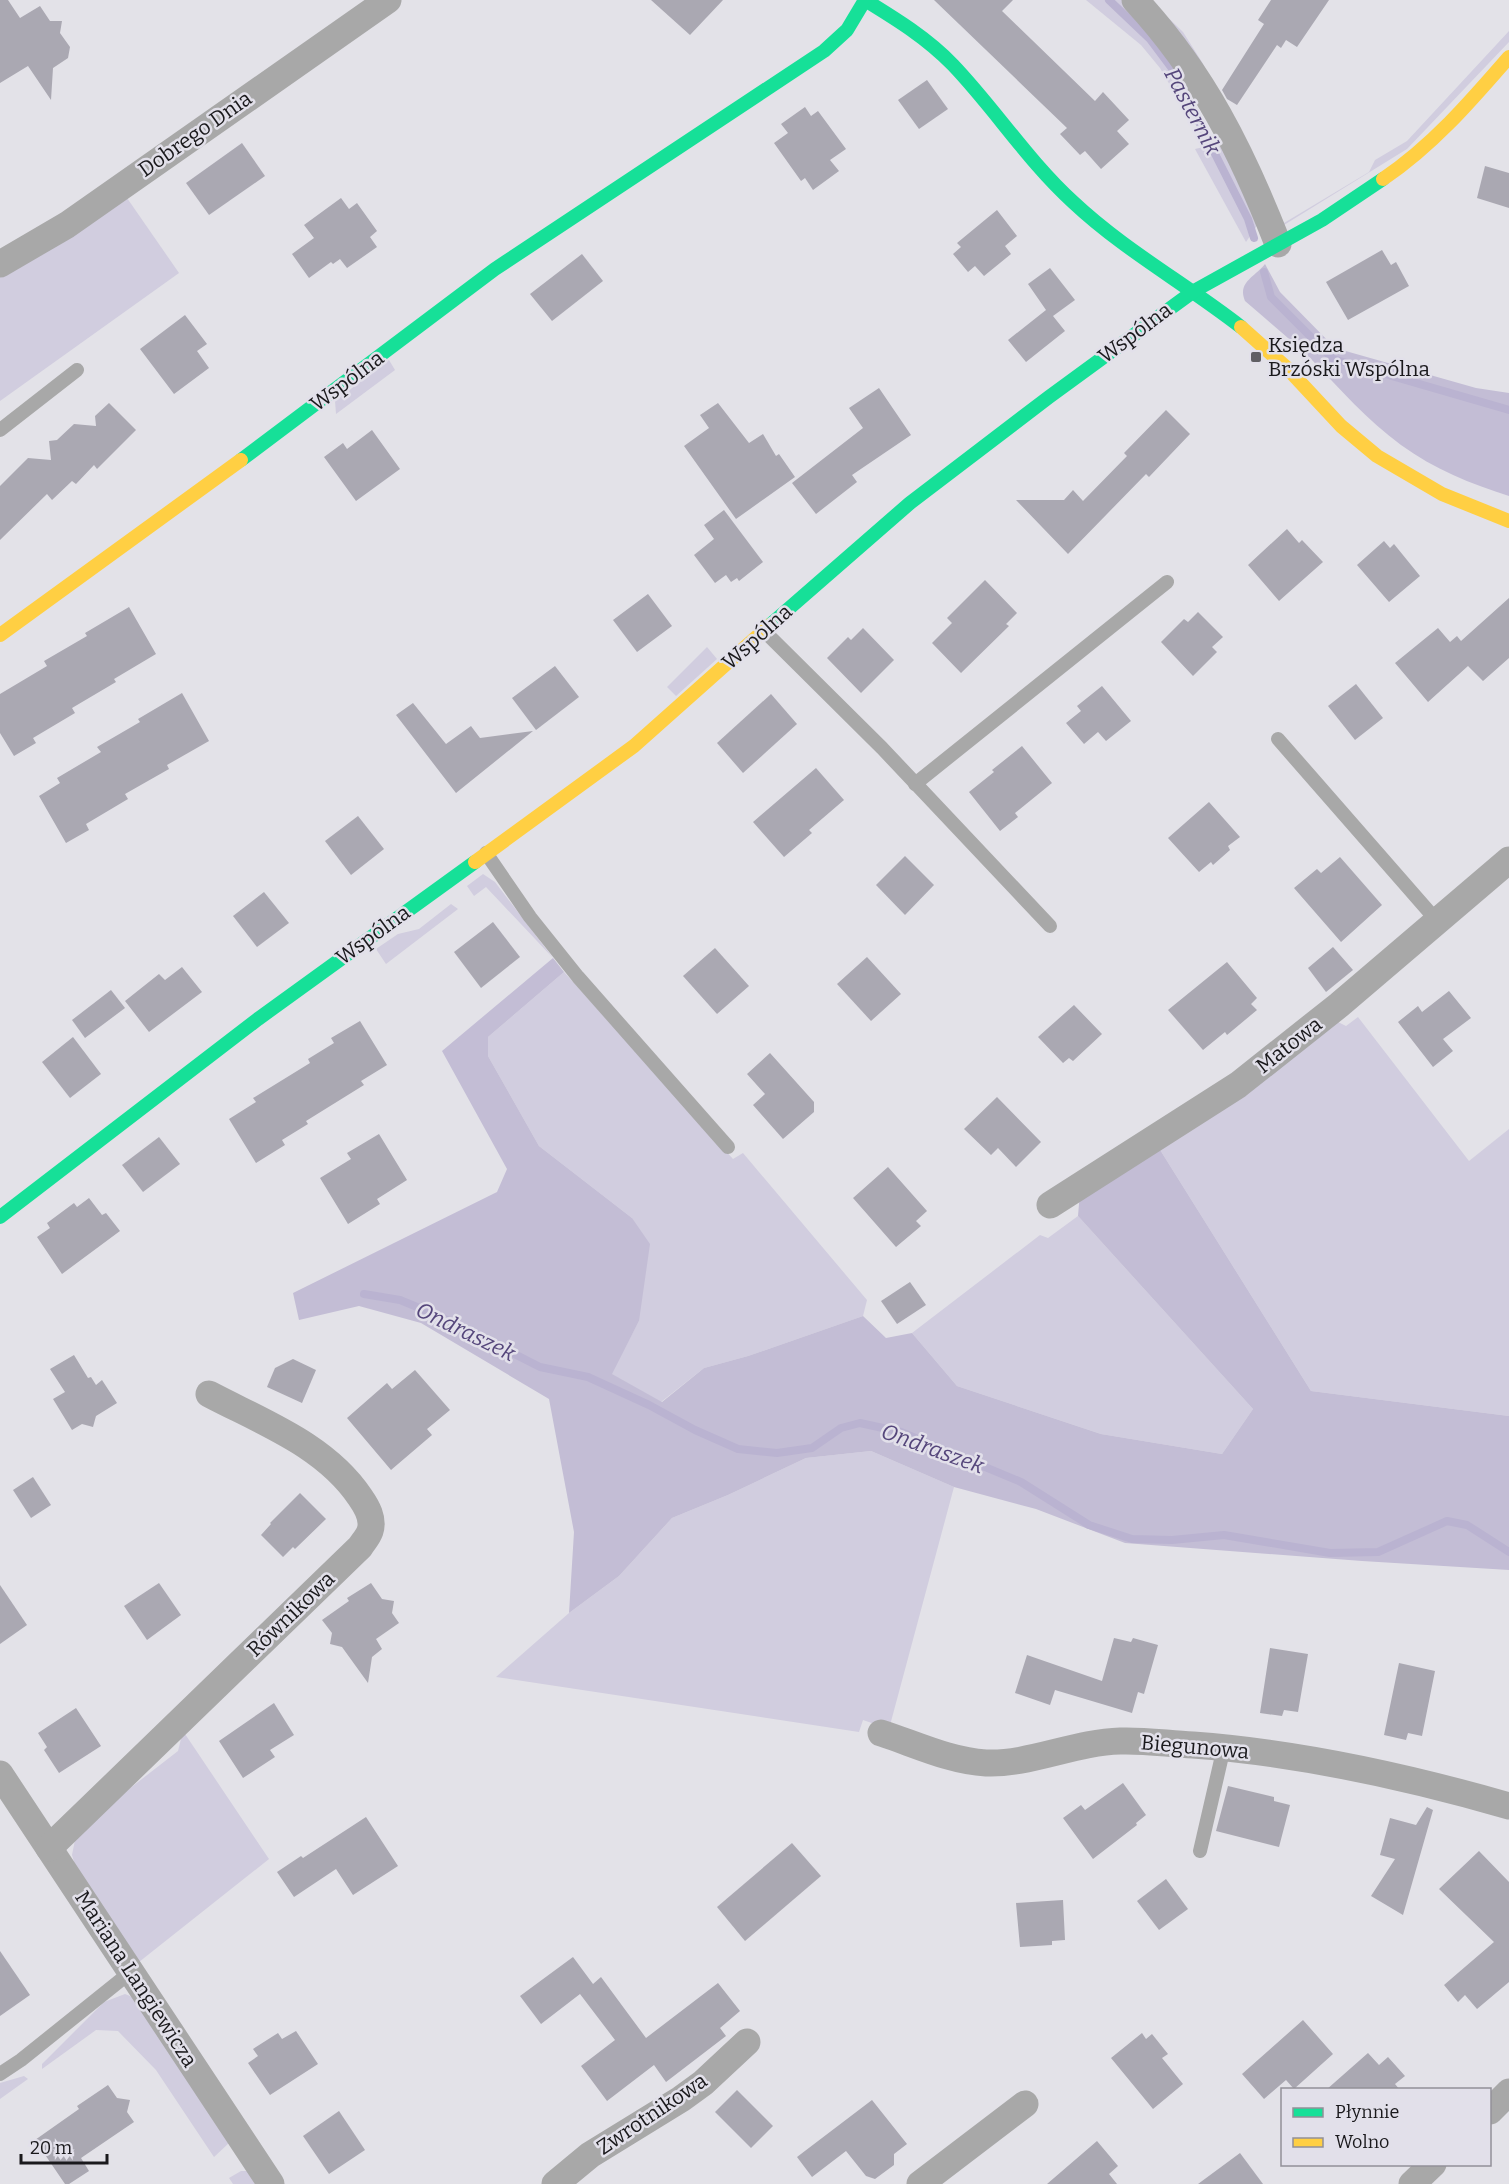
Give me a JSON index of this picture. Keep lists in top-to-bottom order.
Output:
{
  "streets": {
    "street": [
      "Dobrego Dnia",
      "Wspólna",
      "Matowa",
      "Równikowa",
      "Biegunowa",
      "Mariana Langiewicza",
      "Zwrotnikowa"
    ]
  },
  "crossings": [
    ["Równikowa", "Mariana Langiewicza"]
  ],
  "water": ["Pasternik", "Ondraszek"],
  "places": {
    "transit": ["Księdza Brzóski Wspólna"]
  },
  "legend": ["Płynnie", "Wolno"],
  "scale_bar": "20 m"
}
